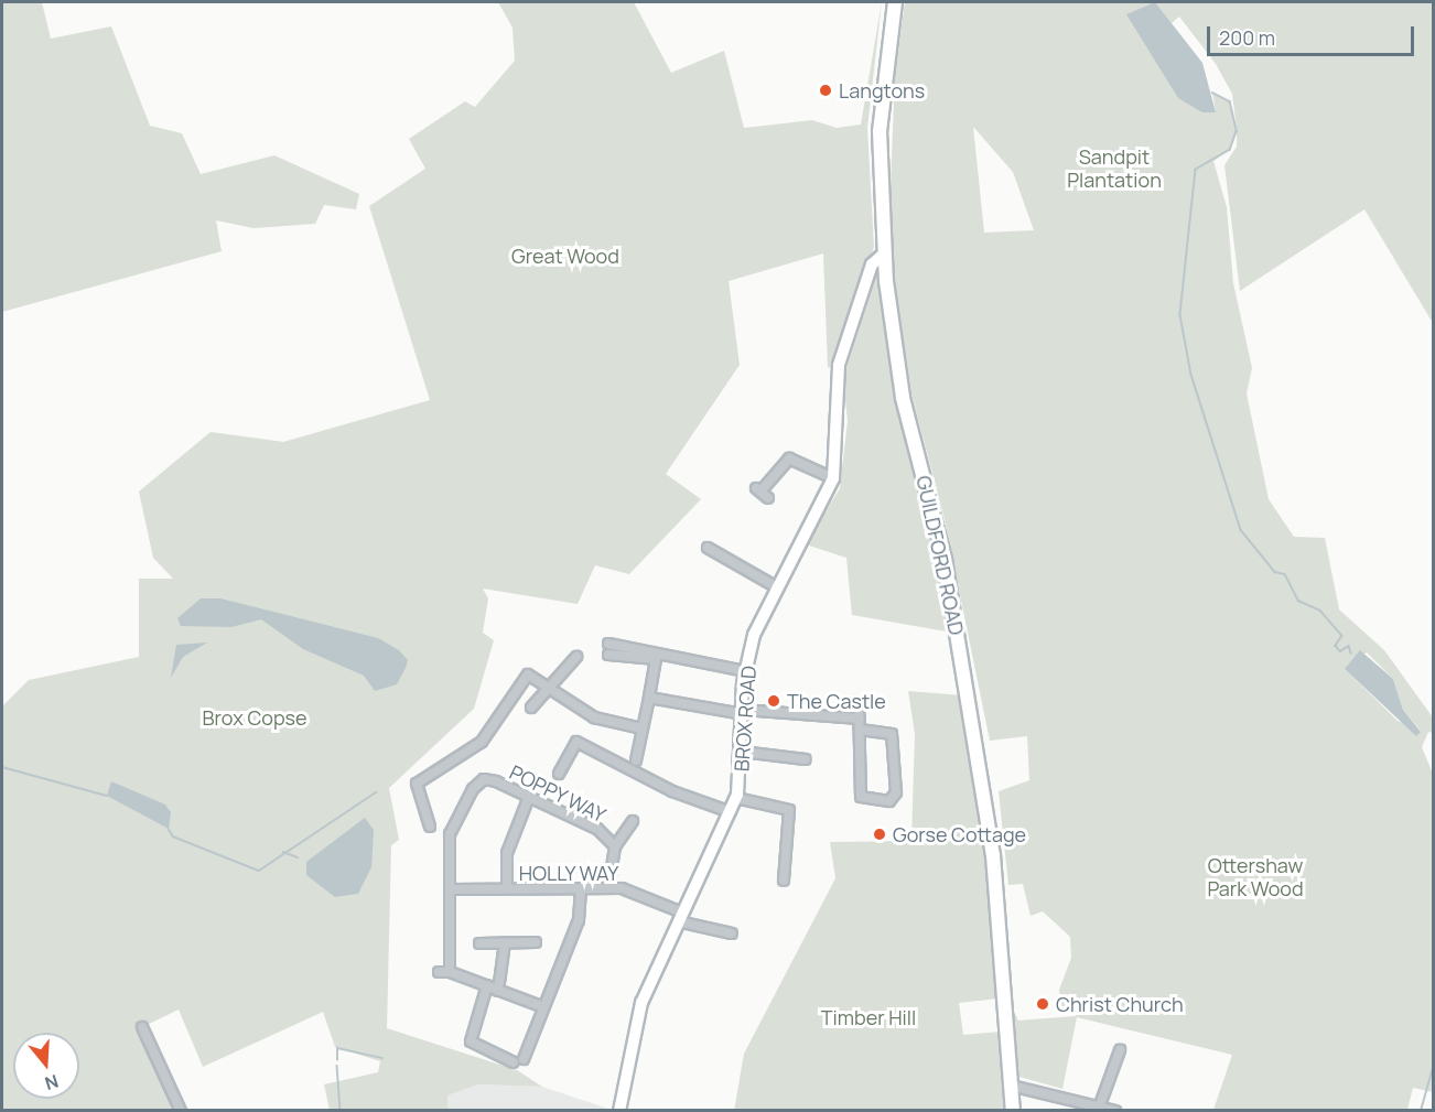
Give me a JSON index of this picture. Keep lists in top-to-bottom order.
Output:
{
  "streets": {
    "main road": ["GUILDFORD ROAD"],
    "street": ["BROX ROAD", "POPPY WAY", "HOLLY WAY"]
  },
  "crossings": [
    ["GUILDFORD ROAD", "BROX ROAD"],
    ["BROX ROAD", "HOLLY WAY"],
    ["POPPY WAY", "HOLLY WAY"]
  ],
  "parks": [
    "Sandpit Plantation",
    "Great Wood",
    "Brox Copse",
    "Ottershaw Park Wood",
    "Timber Hill"
  ],
  "places": [
    "Langtons",
    "The Castle",
    "Gorse Cottage",
    "Christ Church"
  ],
  "scale_bar": "200 m",
  "north": "bottom"
}
